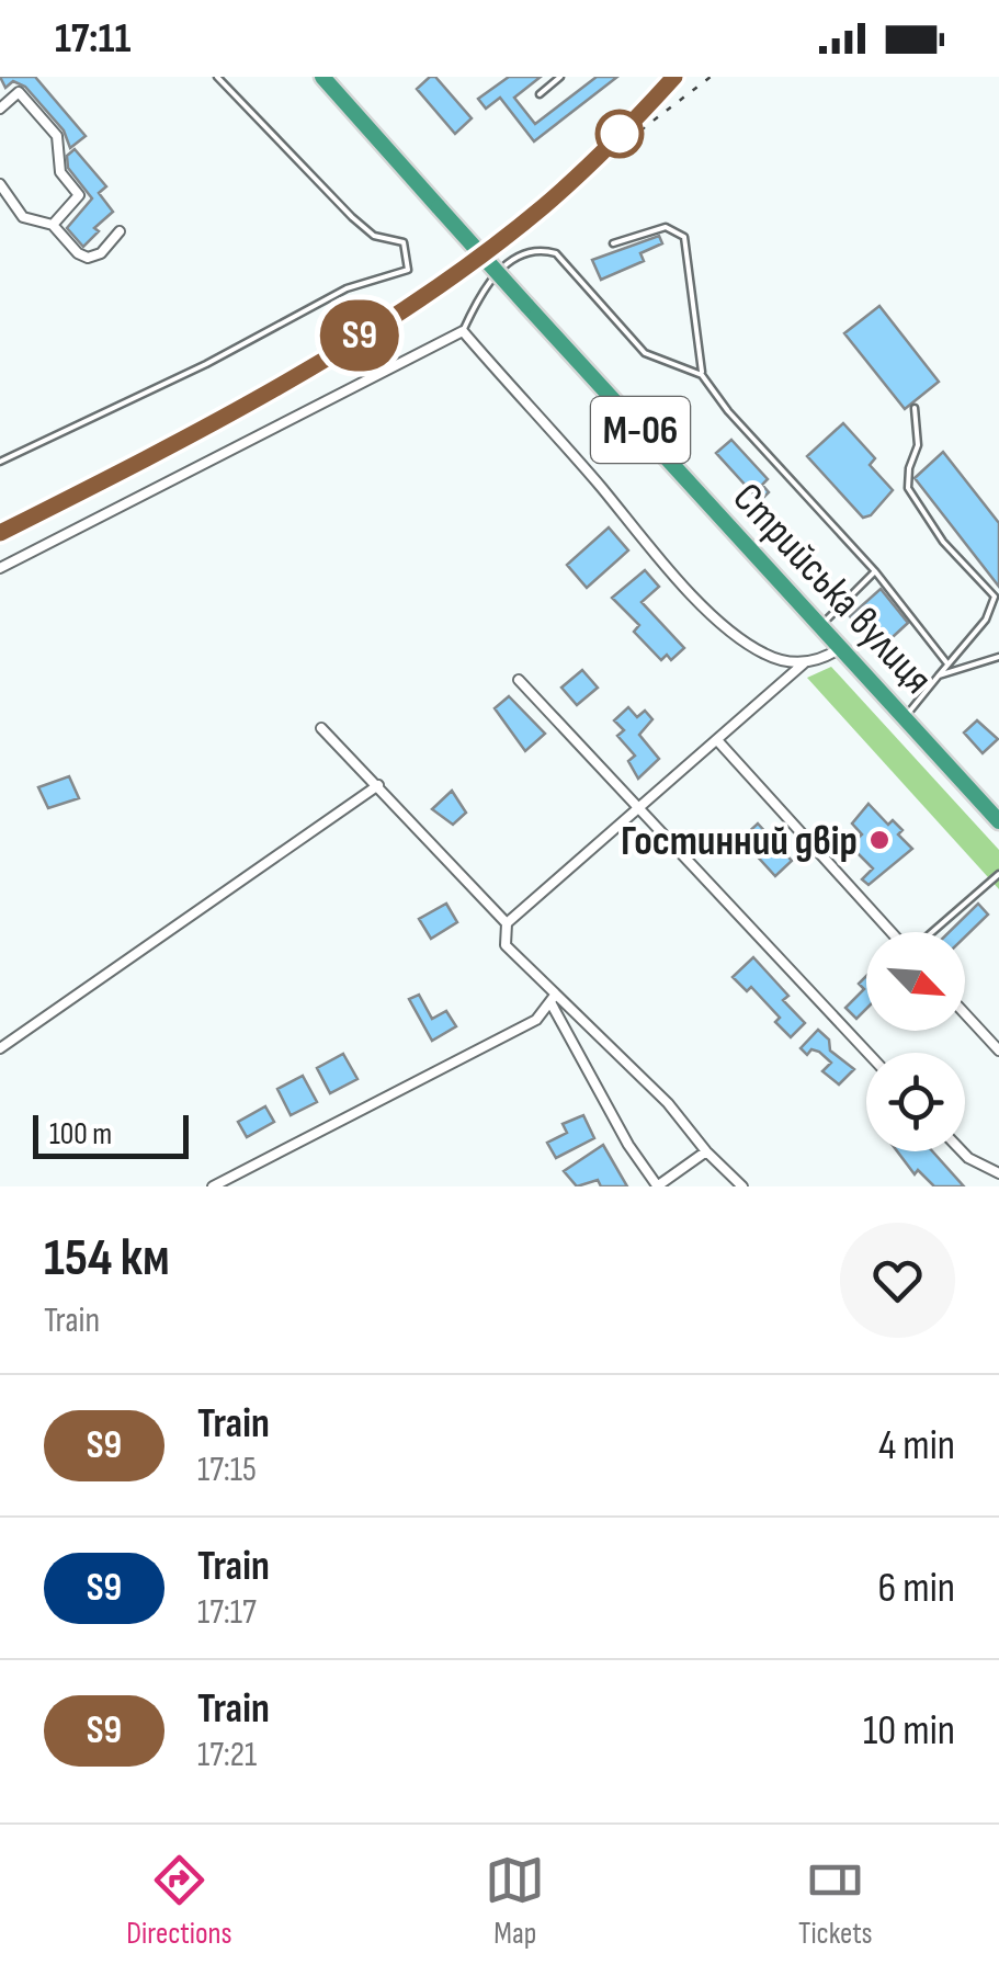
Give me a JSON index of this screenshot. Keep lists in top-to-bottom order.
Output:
{
  "streets": {
    "highway": ["М-06", "Стрийська вулиця"]
  },
  "places": ["Гостинний двір"],
  "scale_bar": "100 m",
  "north": "bottom right",
  "page": {
    "status": "17:11",
    "on_map": "S9",
    "scale": "100 m",
    "heading": ["154 км", "Train"],
    "list": [
      {
        "mark": "S9",
        "name": "Train",
        "note": "17:15",
        "value": "4 min"
      },
      {
        "mark": "S9",
        "name": "Train",
        "note": "17:17",
        "value": "6 min"
      },
      {
        "mark": "S9",
        "name": "Train",
        "note": "17:21",
        "value": "10 min"
      }
    ],
    "tabs": ["Directions", "Map", "Tickets"]
  }
}
